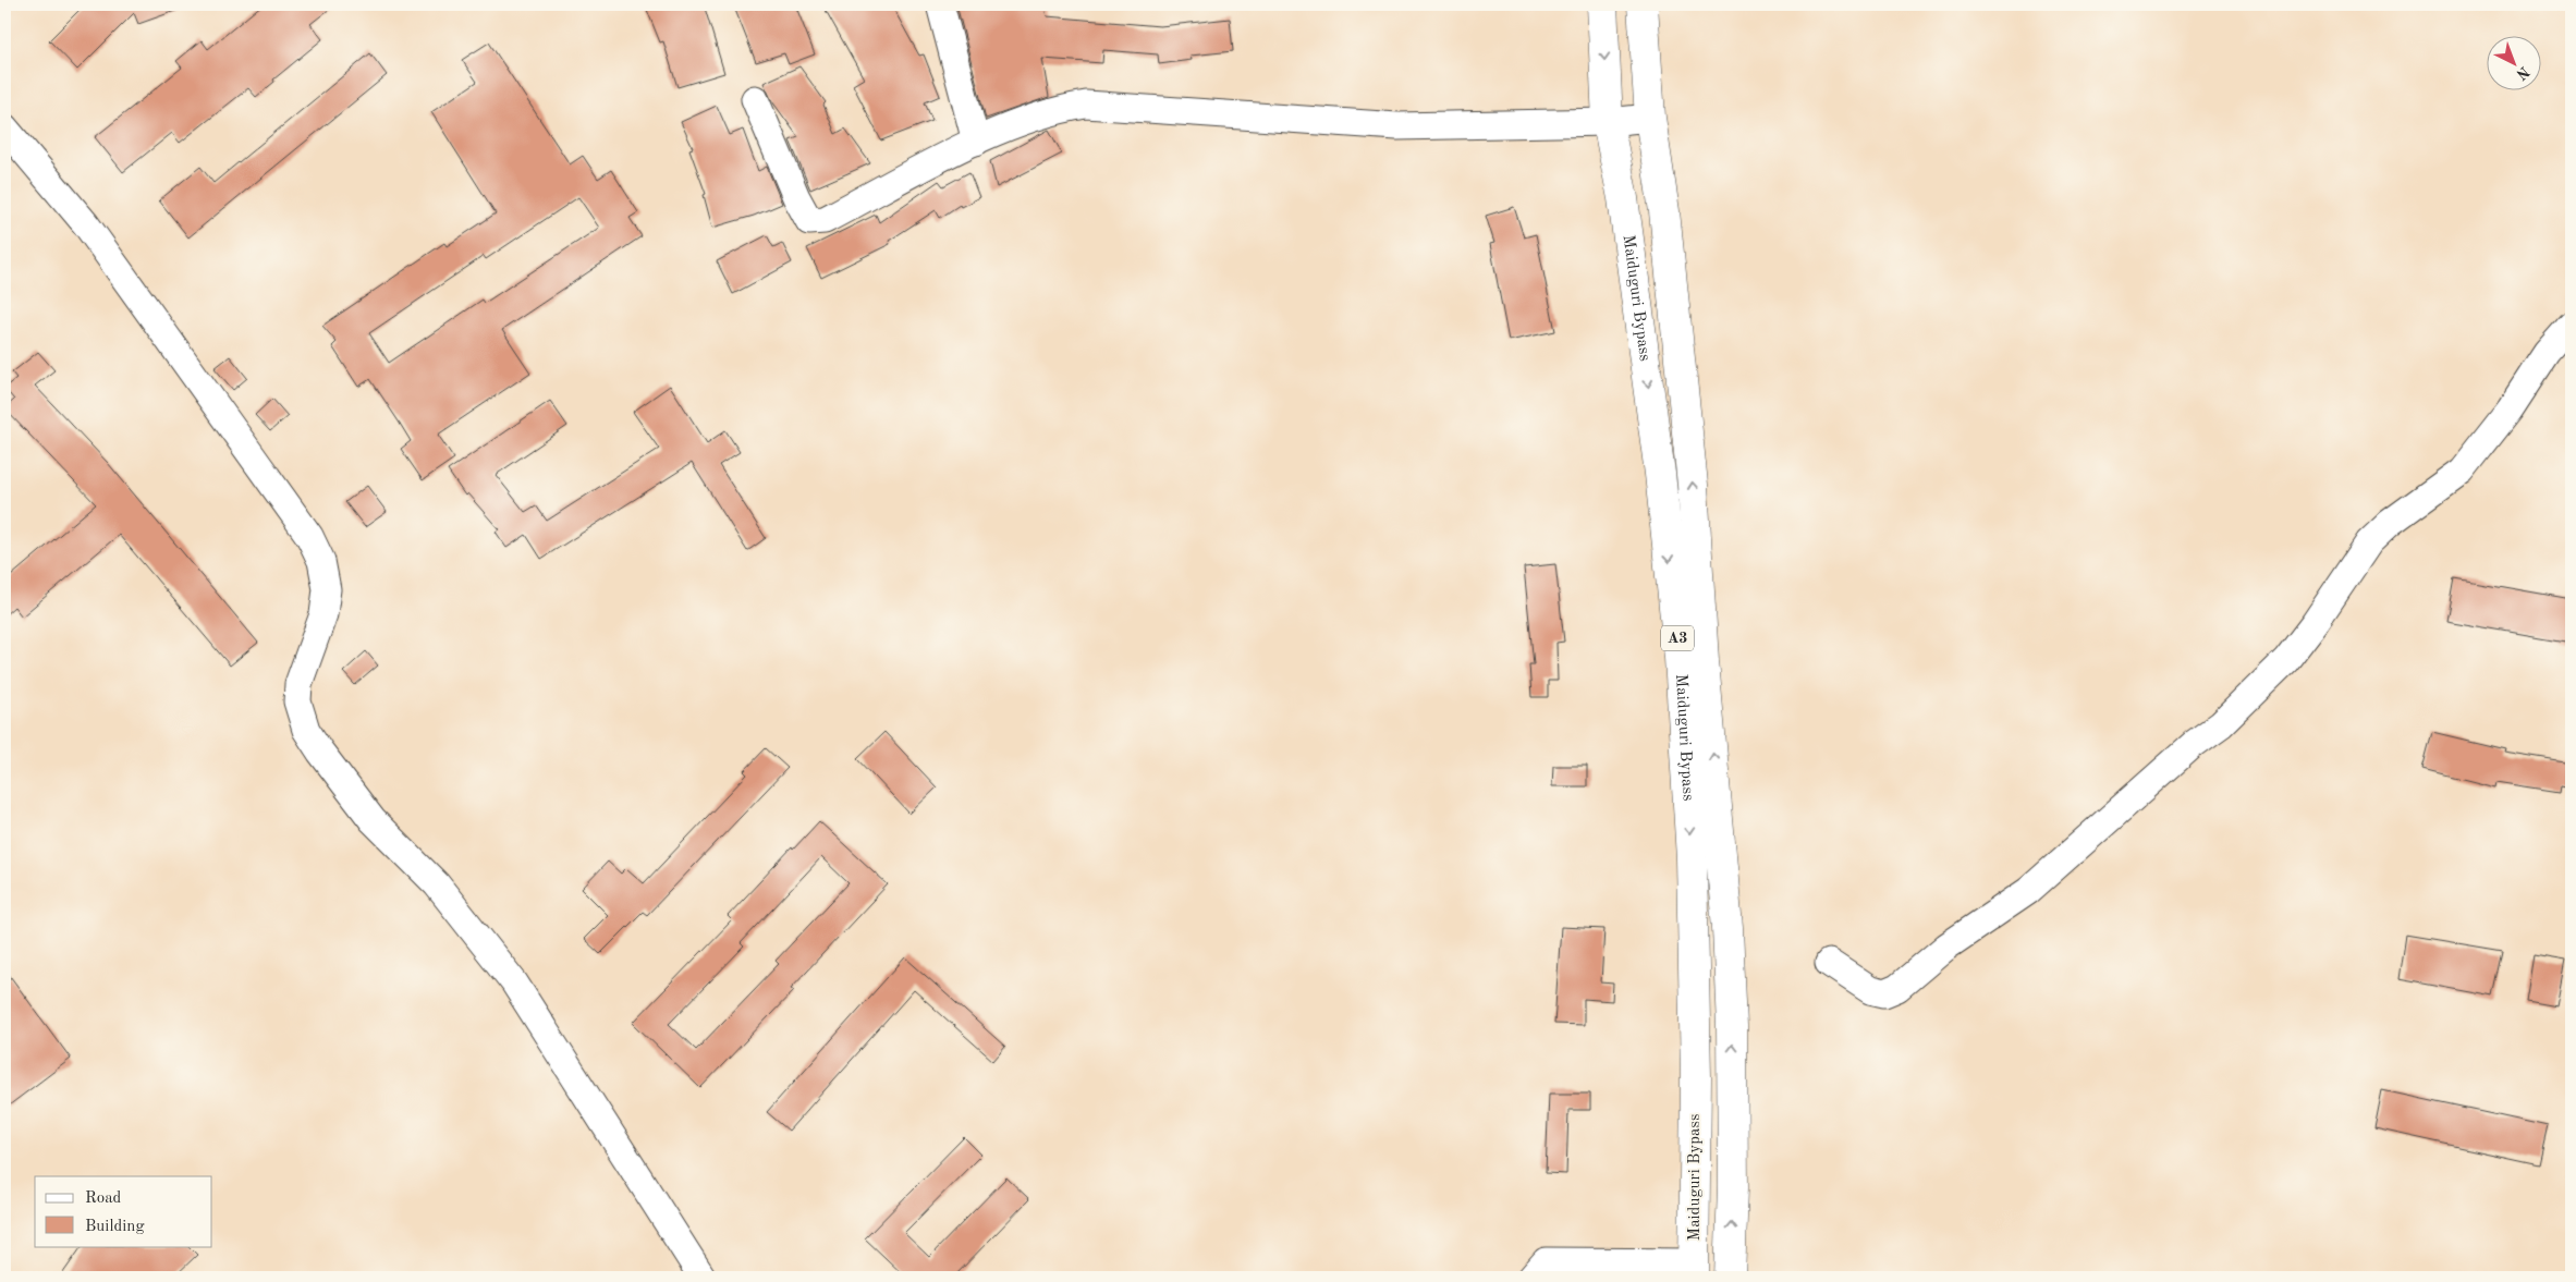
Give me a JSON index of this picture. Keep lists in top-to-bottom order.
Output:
{
  "streets": {
    "highway": ["Maiduguri Bypass", "A3"]
  },
  "legend": ["Road", "Building"],
  "north": "bottom right"
}
